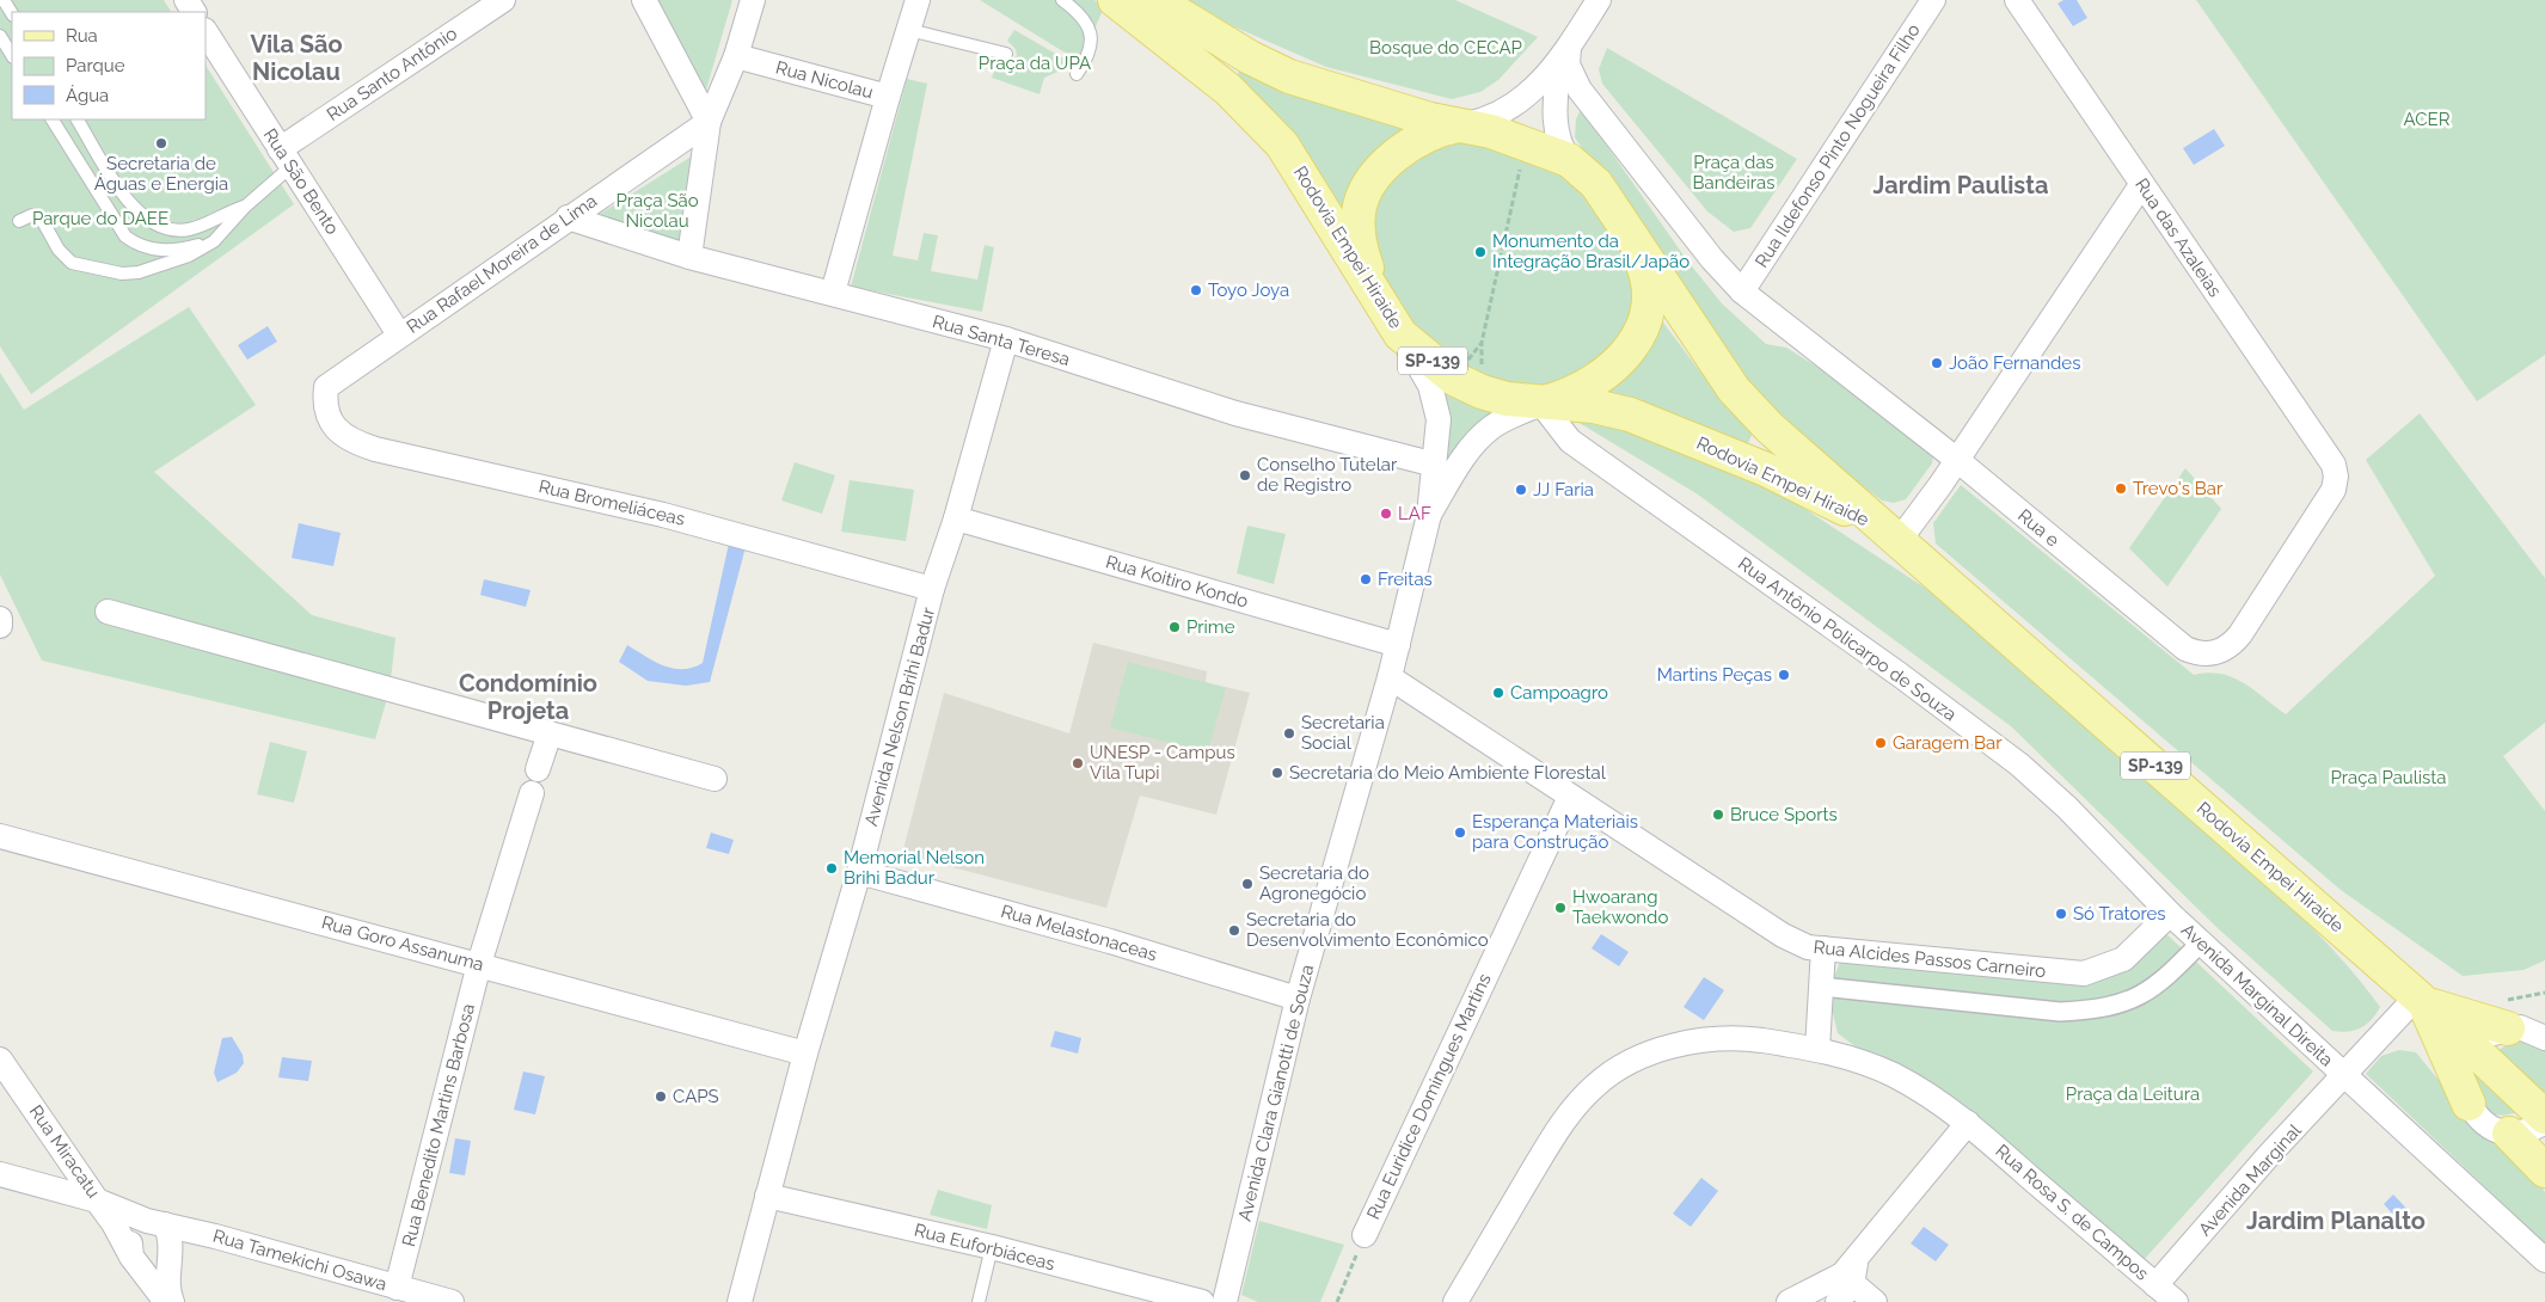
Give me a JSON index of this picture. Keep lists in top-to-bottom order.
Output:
{
  "streets": {
    "main road": ["Rodovia Empei Hiraide", "SP-139"],
    "street": [
      "Rua Santo Antônio",
      "Rua Nicolau",
      "Rua Ildefonso Pinto Nogueira Filho",
      "Rua São Bento",
      "Rua das Azaleias",
      "Rua Rafael Moreira de Lima",
      "Rua Santa Teresa",
      "Rua Bromeliáceas",
      "Rua e",
      "Rua Koitiro Kondo",
      "Rua Antônio Policarpo de Souza",
      "Avenida Nelson Brihi Badur",
      "Rua Melastonaceas",
      "Rua Goro Assanuma",
      "Rua Alcides Passos Carneiro",
      "Avenida Marginal Direita",
      "Avenida Clara Gianotti de Souza",
      "Rua Euridice Domingues Martins",
      "Rua Benedito Martins Barbosa",
      "Rua Miracatu",
      "Avenida Marginal",
      "Rua Rosa S. de Campos",
      "Rua Euforbiáceas",
      "Rua Tamekichi Osawa"
    ]
  },
  "crossings": [
    ["Rua Santo Antônio", "Rua São Bento"],
    ["Rua Nicolau", "Rua Santa Teresa"],
    ["Rua Ildefonso Pinto Nogueira Filho", "Rua e"],
    ["Rua São Bento", "Rua Rafael Moreira de Lima"],
    ["Rua das Azaleias", "Rua e"],
    ["Rodovia Empei Hiraide", "Rua Antônio Policarpo de Souza"],
    ["Rodovia Empei Hiraide", "Avenida Clara Gianotti de Souza"],
    ["Rodovia Empei Hiraide", "Avenida Marginal"],
    ["Rua Rafael Moreira de Lima", "Rua Santa Teresa"],
    ["Rua Rafael Moreira de Lima", "Rua Bromeliáceas"],
    ["Rua Santa Teresa", "Avenida Nelson Brihi Badur"],
    ["Rua Santa Teresa", "Avenida Clara Gianotti de Souza"],
    ["Rua Bromeliáceas", "Avenida Nelson Brihi Badur"],
    ["Rua Koitiro Kondo", "Avenida Nelson Brihi Badur"],
    ["Rua Koitiro Kondo", "Avenida Clara Gianotti de Souza"],
    ["Rua Antônio Policarpo de Souza", "Rua Alcides Passos Carneiro"],
    ["Rua Antônio Policarpo de Souza", "Avenida Marginal Direita"],
    ["Avenida Nelson Brihi Badur", "Rua Melastonaceas"],
    ["Avenida Nelson Brihi Badur", "Rua Goro Assanuma"],
    ["Avenida Nelson Brihi Badur", "Rua Euforbiáceas"],
    ["Rua Melastonaceas", "Avenida Clara Gianotti de Souza"],
    ["Rua Goro Assanuma", "Rua Benedito Martins Barbosa"],
    ["Rua Alcides Passos Carneiro", "Avenida Marginal Direita"],
    ["Rua Alcides Passos Carneiro", "Avenida Clara Gianotti de Souza"],
    ["Rua Alcides Passos Carneiro", "Rua Euridice Domingues Martins"],
    ["Avenida Marginal Direita", "Avenida Marginal"],
    ["Rua Benedito Martins Barbosa", "Rua Tamekichi Osawa"],
    ["Rua Miracatu", "Rua Tamekichi Osawa"],
    ["Avenida Marginal", "Rua Rosa S. de Campos"]
  ],
  "districts": [
    "Vila São Nicolau",
    "Jardim Paulista",
    "Condomínio Projeta",
    "Jardim Planalto"
  ],
  "parks": [
    "Bosque do CECAP",
    "Praça da UPA",
    "ACER",
    "Praça das Bandeiras",
    "Praça São Nicolau",
    "Parque do DAEE",
    "Praça Paulista",
    "Praça da Leitura"
  ],
  "places": [
    "Secretaria de Águas e Energia",
    "Monumento da Integração Brasil/Japão",
    "Toyo Joya",
    "João Fernandes",
    "Conselho Tutelar de Registro",
    "Trevo's Bar",
    "JJ Faria",
    "LAF",
    "Freitas",
    "Prime",
    "Martins Peças",
    "Campoagro",
    "Secretaria Social",
    "Garagem Bar",
    "UNESP - Campus Vila Tupi",
    "Secretaria do Meio Ambiente Florestal",
    "Bruce Sports",
    "Esperança Materiais para Construção",
    "Memorial Nelson Brihi Badur",
    "Secretaria do Agronegócio",
    "Hwoarang Taekwondo",
    "Só Tratores",
    "Secretaria do Desenvolvimento Econômico",
    "CAPS"
  ],
  "legend": ["Rua", "Parque", "Água"]
}
